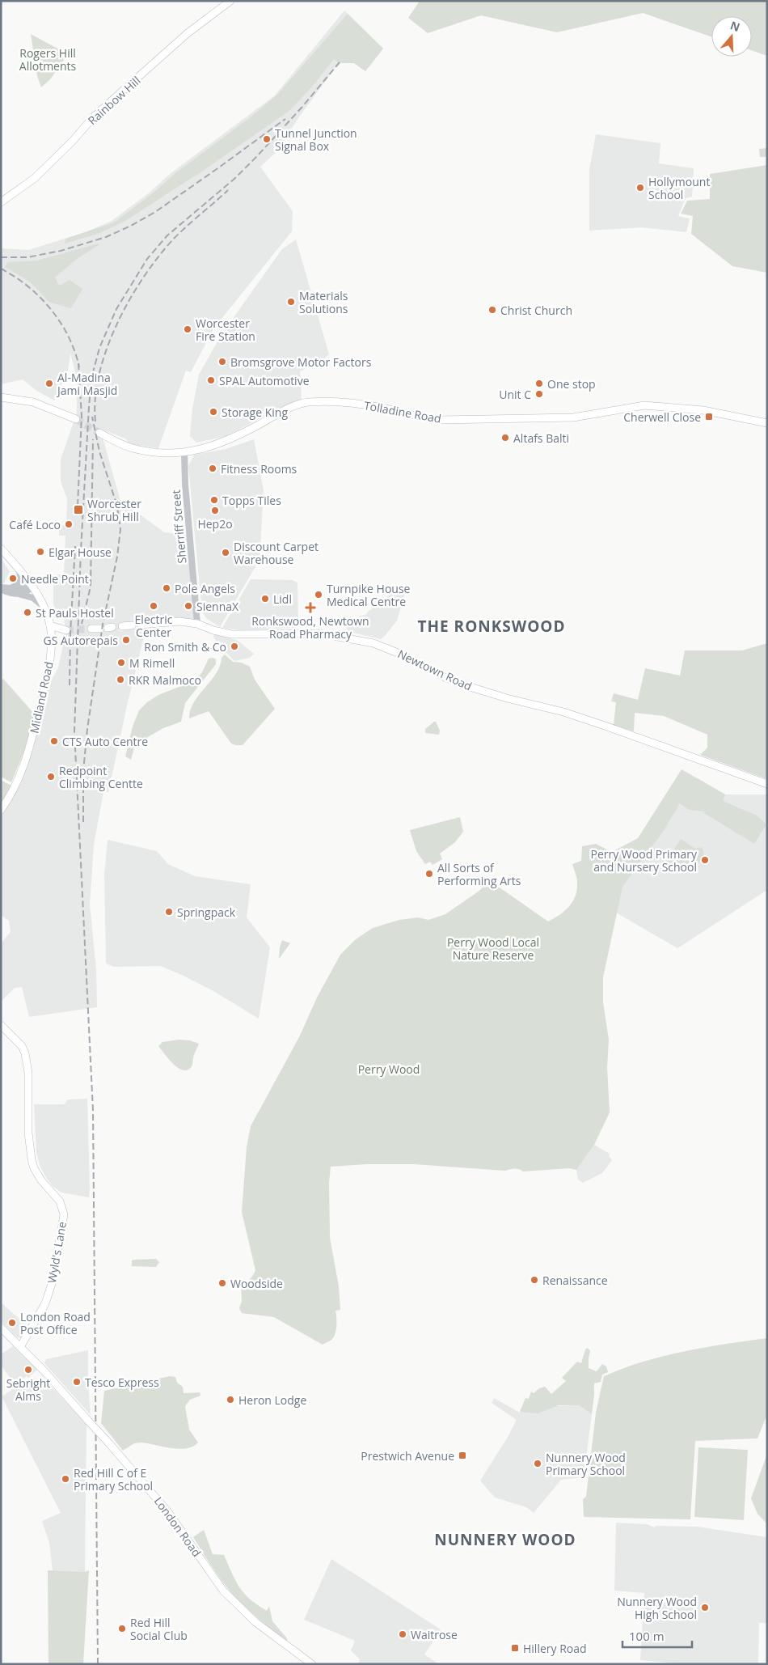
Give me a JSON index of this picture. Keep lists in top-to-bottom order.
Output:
{
  "streets": {
    "main road": [
      "Rainbow Hill",
      "Tolladine Road",
      "Newtown Road",
      "Midland Road",
      "Wyld's Lane",
      "London Road"
    ],
    "street": ["Sherriff Street"]
  },
  "crossings": [
    ["Tolladine Road", "Sherriff Street"],
    ["Sherriff Street", "Newtown Road"],
    ["Wyld's Lane", "London Road"]
  ],
  "districts": ["THE RONKSWOOD", "NUNNERY WOOD"],
  "parks": ["Rogers Hill Allotments", "Perry Wood Local Nature Reserve", "Perry Wood"],
  "places": {
    "other": [
      "Tunnel Junction Signal Box",
      "Hollymount School",
      "Materials Solutions",
      "Christ Church",
      "Worcester Fire Station",
      "Bromsgrove Motor Factors",
      "SPAL Automotive",
      "Al-Madina Jami Masjid",
      "One stop",
      "Unit C",
      "Storage King",
      "Altafs Balti",
      "Fitness Rooms",
      "Topps Tiles",
      "Hep2o",
      "Café Loco",
      "Elgar House",
      "Discount Carpet Warehouse",
      "Needle Point",
      "Pole Angels",
      "Turnpike House Medical Centre",
      "Lidl",
      "Electric Center",
      "SiennaX",
      "St Pauls Hostel",
      "GS Autorepais",
      "Ron Smith & Co",
      "M Rimell",
      "RKR Malmoco",
      "CTS Auto Centre",
      "Redpoint Climbing Centte",
      "Perry Wood Primary and Nursery School",
      "All Sorts of Performing Arts",
      "Springpack",
      "Renaissance",
      "Woodside",
      "London Road Post Office",
      "Sebright Alms",
      "Tesco Express",
      "Heron Lodge",
      "Nunnery Wood Primary School",
      "Red Hill C of E Primary School",
      "Nunnery Wood High School",
      "Red Hill Social Club",
      "Waitrose"
    ],
    "transit": [
      "Cherwell Close",
      "Worcester Shrub Hill",
      "Prestwich Avenue",
      "Hillery Road"
    ],
    "health": ["Ronkswood, Newtown Road Pharmacy"]
  },
  "scale_bar": "100 m",
  "north": "top"
}
